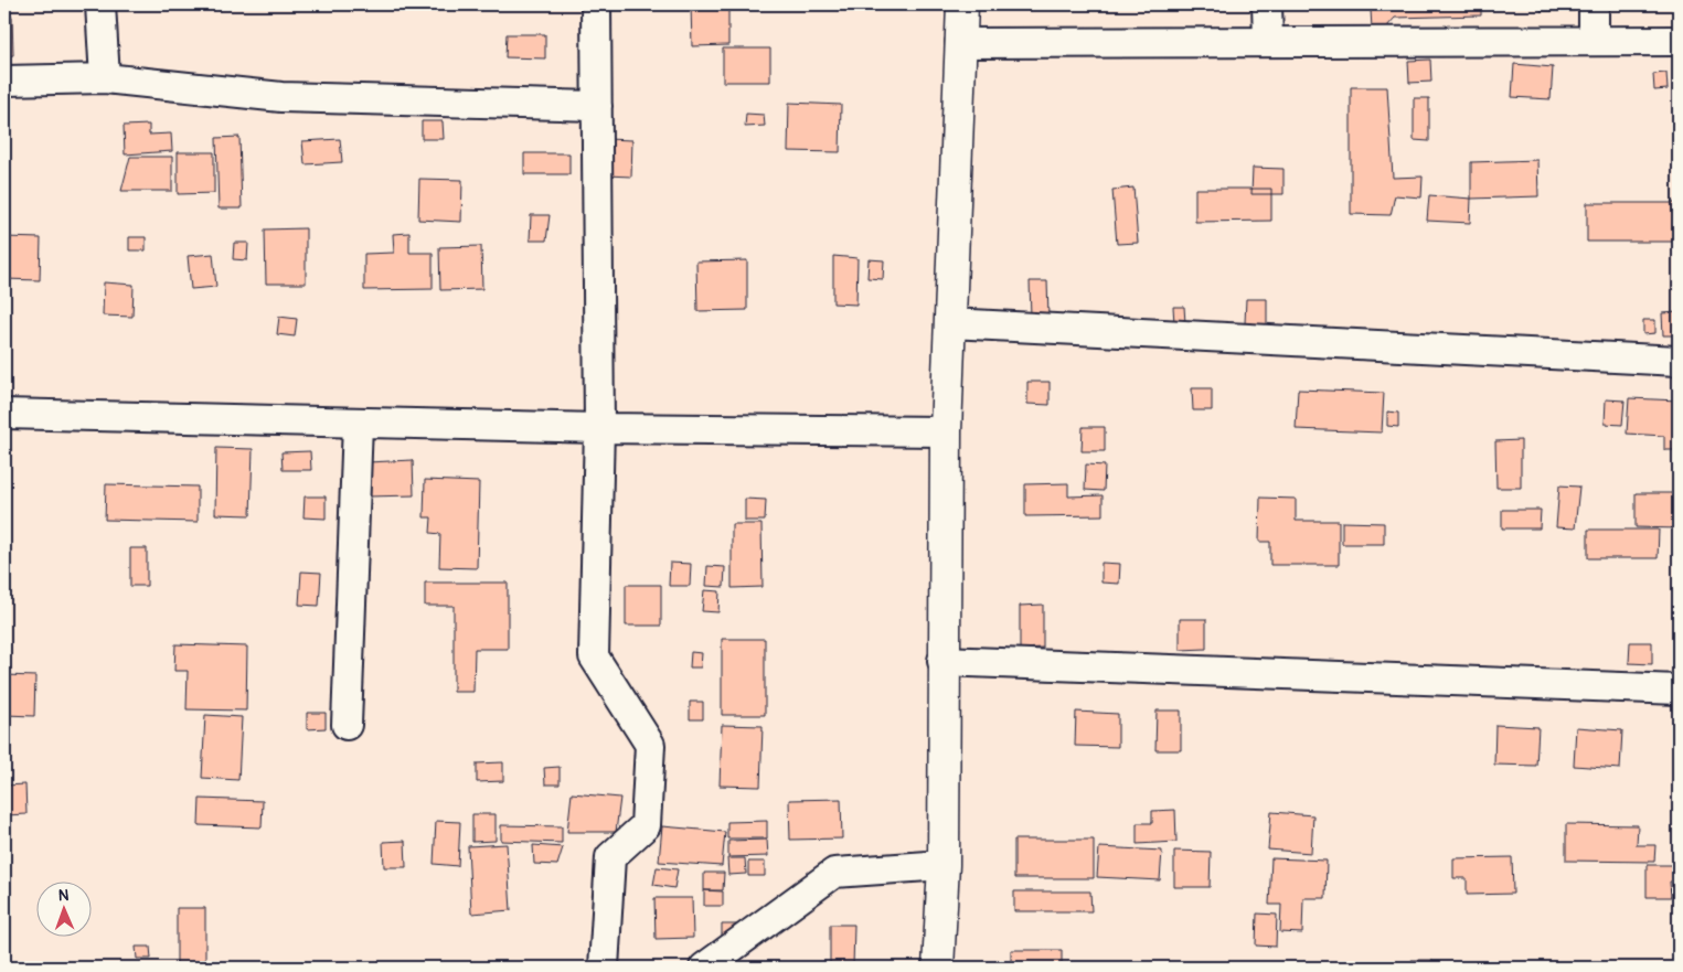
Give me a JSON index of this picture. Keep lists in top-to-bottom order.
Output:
{
  "north": "top"
}
